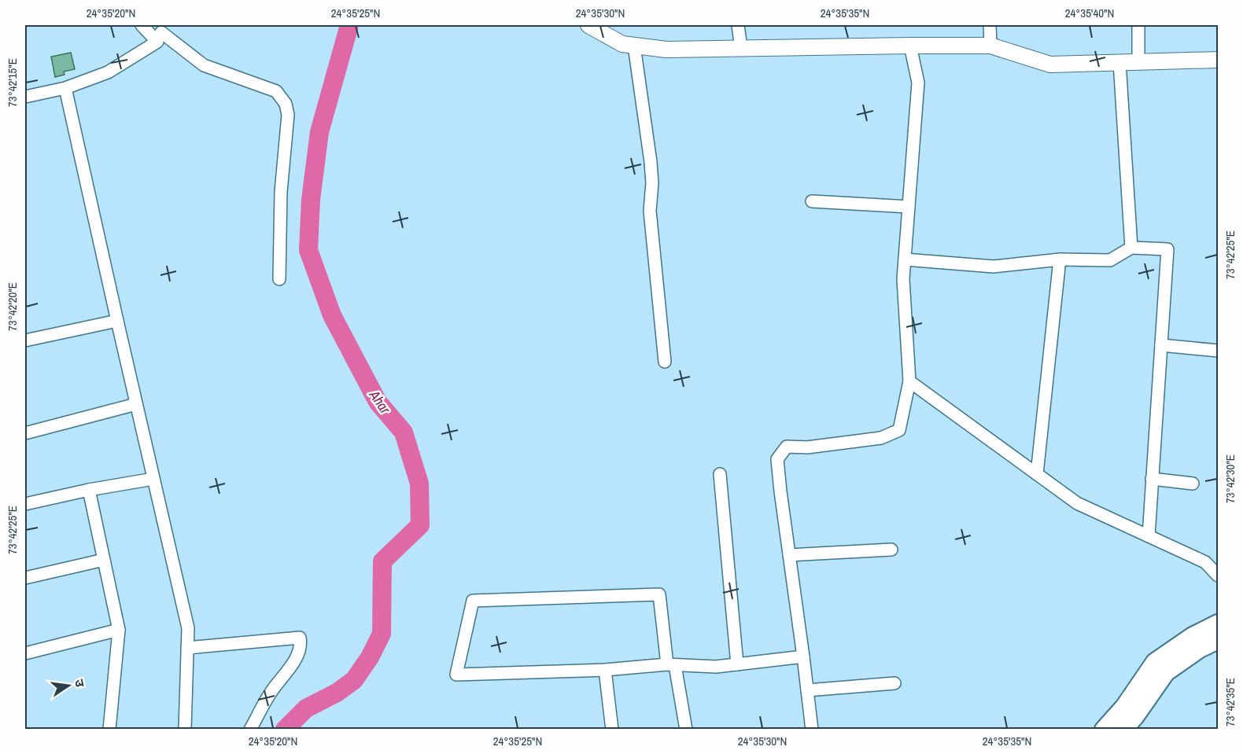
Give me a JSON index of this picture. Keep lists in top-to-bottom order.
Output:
{
  "water": ["Ahar"],
  "north": "right",
  "coordinates": [
    "24°35'20\"N",
    "24°35'25\"N",
    "24°35'30\"N",
    "24°35'35\"N",
    "24°35'40\"N",
    "73°42'15\"E",
    "73°42'25\"E",
    "73°42'20\"E",
    "73°42'30\"E",
    "73°42'35\"E"
  ]
}
